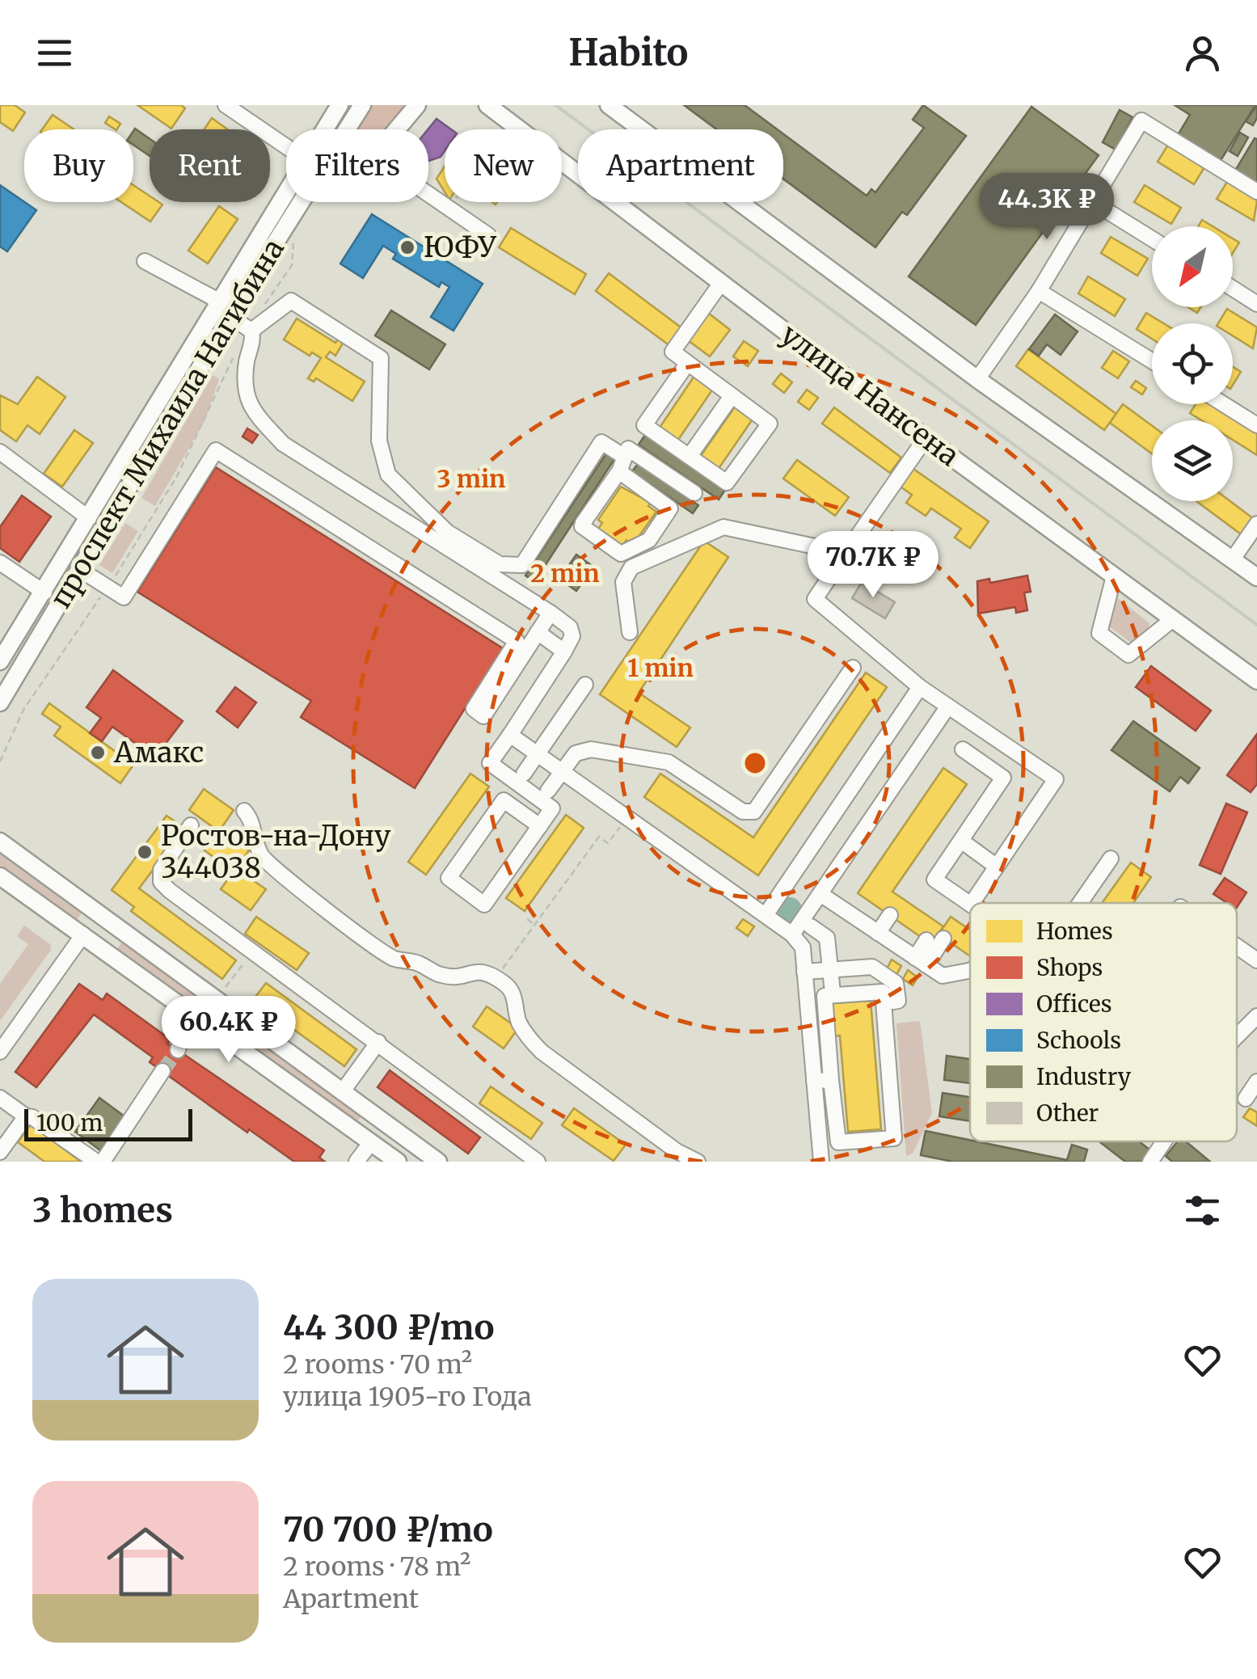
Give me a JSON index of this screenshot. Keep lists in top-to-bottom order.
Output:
{
  "streets": {
    "main road": ["улица Нансена", "проспект Михаила Нагибина"]
  },
  "places": ["ЮФУ", "Амакс", "Ростов-на-Дону 344038"],
  "legend": [
    "Homes",
    "Shops",
    "Offices",
    "Schools",
    "Industry",
    "Other"
  ],
  "scale_bar": "100 m",
  "north": "bottom left",
  "page": {
    "header": "Habito",
    "chip": [
      "Buy",
      "Rent",
      "Filters",
      "New",
      "Apartment"
    ],
    "price": ["44.3K ₽", "70.7K ₽", "60.4K ₽"],
    "scale": "100 m",
    "heading": "3 homes",
    "list": [
      {
        "name": "44 300 ₽/mo",
        "note": "2 rooms · 70 m² · улица 1905-го Года"
      },
      {
        "name": "70 700 ₽/mo",
        "note": "2 rooms · 78 m² · Apartment"
      }
    ]
  },
  "rings": ["3 min", "2 min", "1 min"]
}
